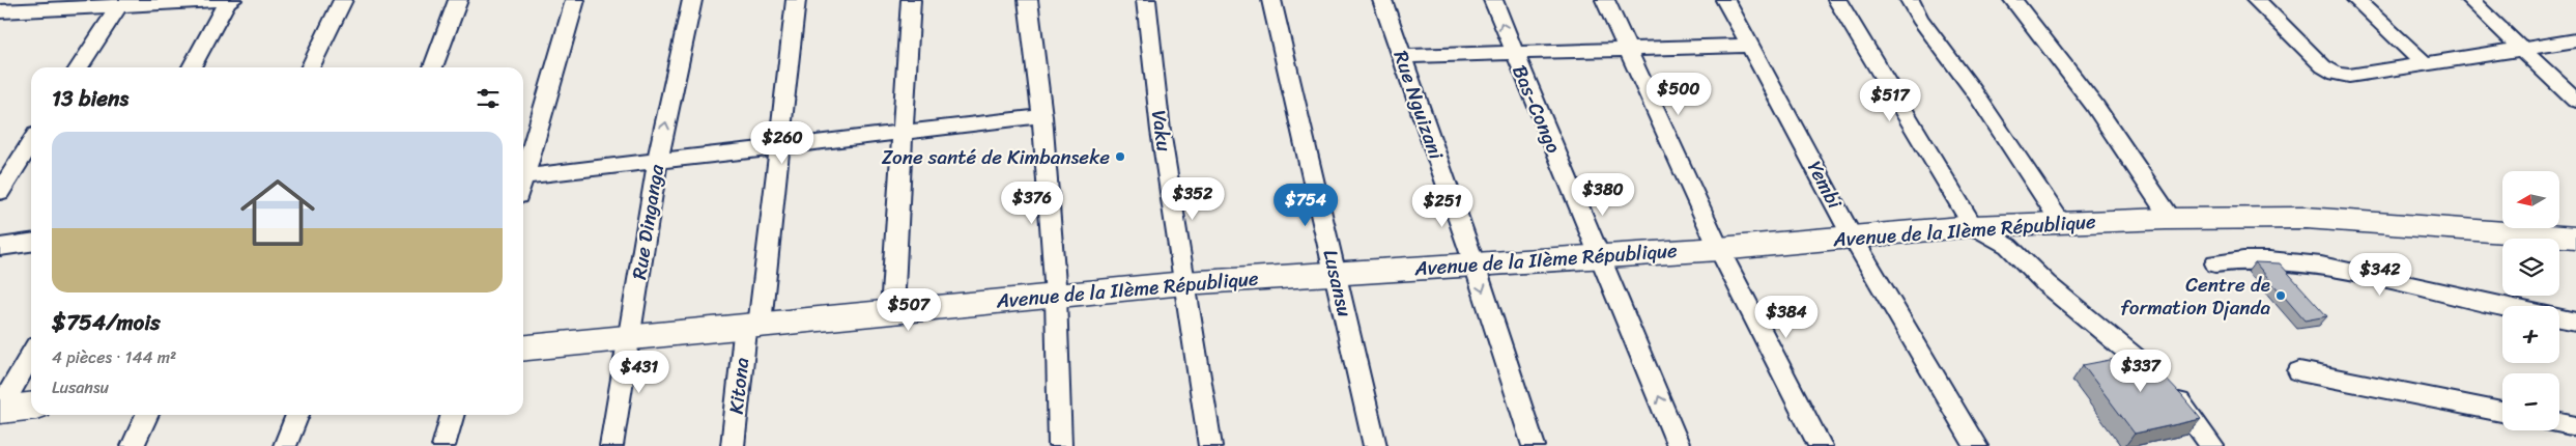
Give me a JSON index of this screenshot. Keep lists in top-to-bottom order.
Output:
{
  "streets": {
    "street": [
      "Rue Nguizani",
      "Bas-Congo",
      "Vaku",
      "Yembi",
      "Rue Dinganga",
      "Avenue de la IIème République",
      "Lusansu",
      "Kitona"
    ]
  },
  "crossings": [
    ["Rue Nguizani", "Avenue de la IIème République"],
    ["Bas-Congo", "Avenue de la IIème République"],
    ["Vaku", "Avenue de la IIème République"],
    ["Yembi", "Avenue de la IIème République"],
    ["Rue Dinganga", "Avenue de la IIème République"],
    ["Avenue de la IIème République", "Lusansu"],
    ["Avenue de la IIème République", "Kitona"]
  ],
  "one_way": ["Rue Nguizani"],
  "places": ["Zone santé de Kimbanseke", "Centre de formation Djanda"],
  "north": "left",
  "page": {
    "heading": "13 biens",
    "price": [
      "$500",
      "$517",
      "$260",
      "$380",
      "$352",
      "$376",
      "$754",
      "$251",
      "$342",
      "$507",
      "$384",
      "$337",
      "$431"
    ],
    "list": [
      {
        "name": "$754/mois",
        "note": "4 pièces · 144 m² · Lusansu"
      }
    ],
    "map_buttons": ["+", "−"]
  }
}
